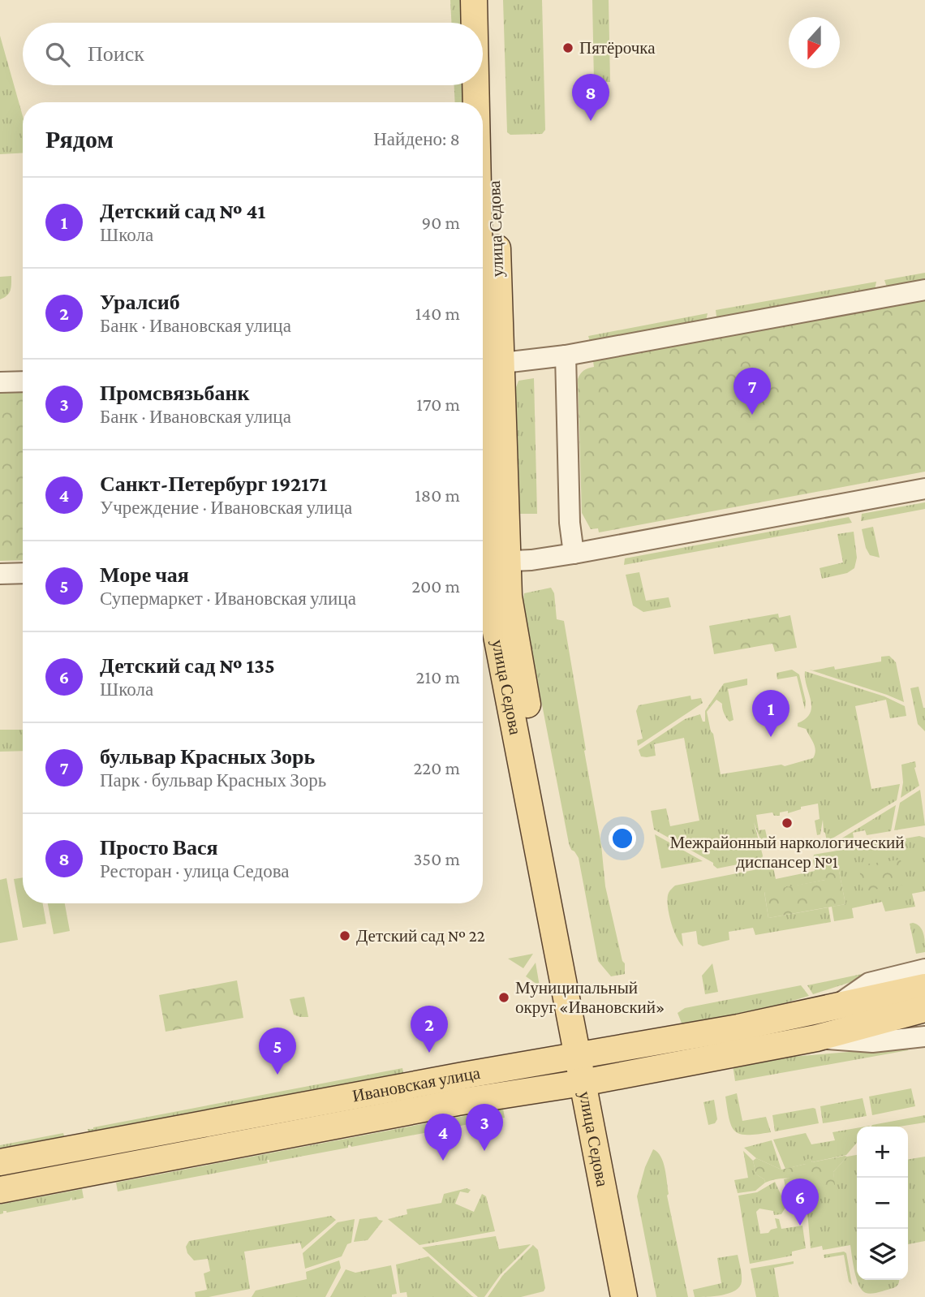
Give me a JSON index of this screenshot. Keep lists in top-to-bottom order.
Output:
{
  "streets": {
    "main road": ["улица Седова", "Ивановская улица"]
  },
  "crossings": [
    ["улица Седова", "Ивановская улица"]
  ],
  "places": [
    "Пятёрочка",
    "Межрайонный наркологический диспансер №1",
    "Детский сад № 22",
    "Муниципальный округ «Ивановский»"
  ],
  "north": "bottom",
  "page": {
    "search": "Поиск",
    "pins": [
      "8",
      "7",
      "1",
      "2",
      "5",
      "3",
      "4",
      "6"
    ],
    "heading": ["Рядом", "Найдено: 8"],
    "list": [
      {
        "mark": "1",
        "name": "Детский сад № 41",
        "note": "Школа",
        "value": "90 m"
      },
      {
        "mark": "2",
        "name": "Уралсиб",
        "note": "Банк · Ивановская улица",
        "value": "140 m"
      },
      {
        "mark": "3",
        "name": "Промсвязьбанк",
        "note": "Банк · Ивановская улица",
        "value": "170 m"
      },
      {
        "mark": "4",
        "name": "Санкт-Петербург 192171",
        "note": "Учреждение · Ивановская улица",
        "value": "180 m"
      },
      {
        "mark": "5",
        "name": "Море чая",
        "note": "Супермаркет · Ивановская улица",
        "value": "200 m"
      },
      {
        "mark": "6",
        "name": "Детский сад № 135",
        "note": "Школа",
        "value": "210 m"
      },
      {
        "mark": "7",
        "name": "бульвар Красных Зорь",
        "note": "Парк · бульвар Красных Зорь",
        "value": "220 m"
      },
      {
        "mark": "8",
        "name": "Просто Вася",
        "note": "Ресторан · улица Седова",
        "value": "350 m"
      }
    ],
    "map_buttons": ["+", "−"]
  }
}
